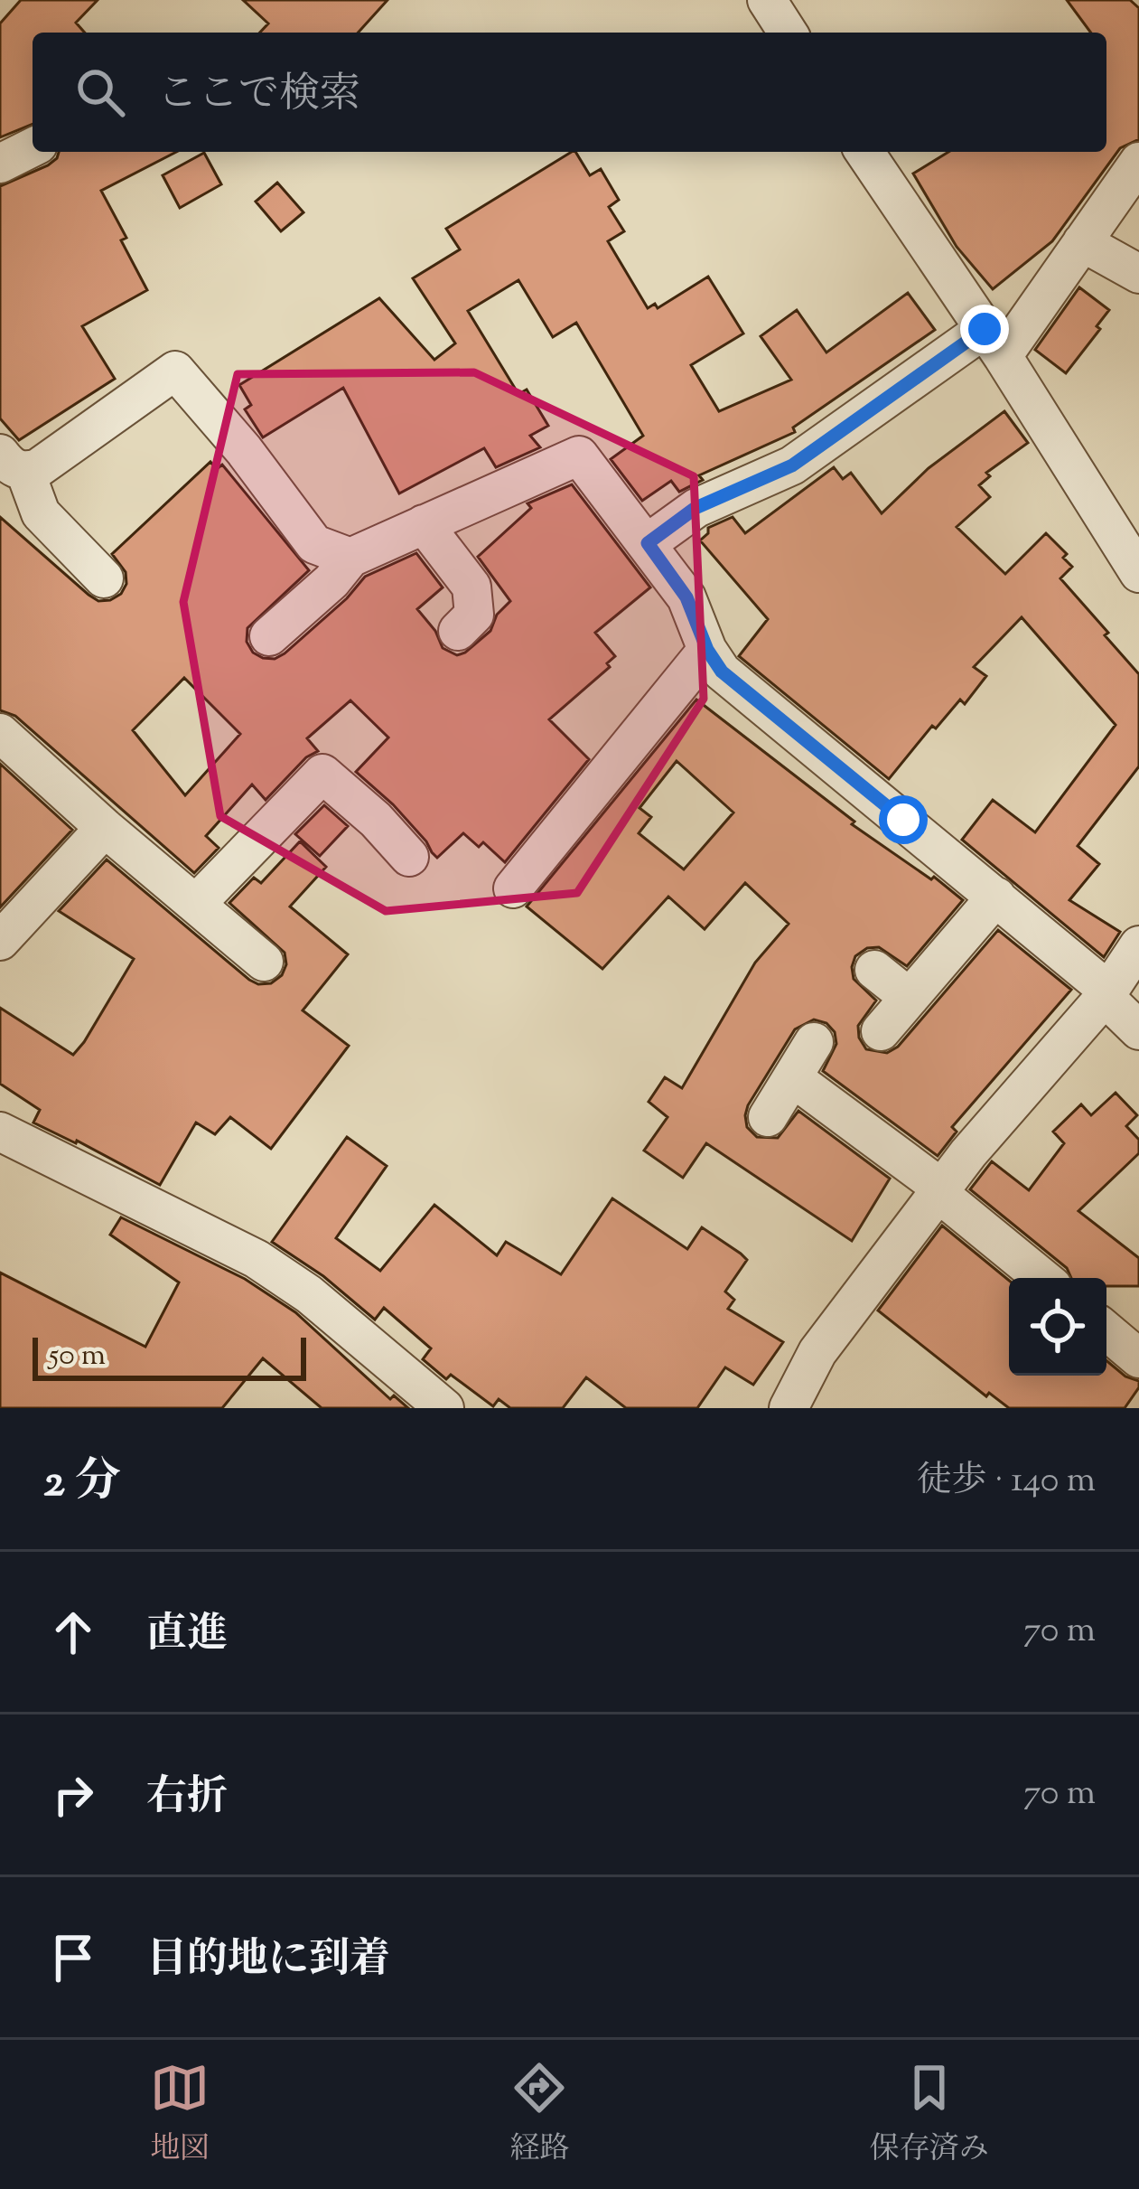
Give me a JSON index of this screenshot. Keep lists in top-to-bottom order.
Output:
{
  "scale_bar": "50 m",
  "page": {
    "search": "ここで検索",
    "scale": "50 m",
    "heading": ["2 分", "徒歩 · 140 m"],
    "list": [
      ["直進", "70 m"],
      ["右折", "70 m"],
      "目的地に到着"
    ],
    "nav": ["地図", "経路", "保存済み"]
  }
}
